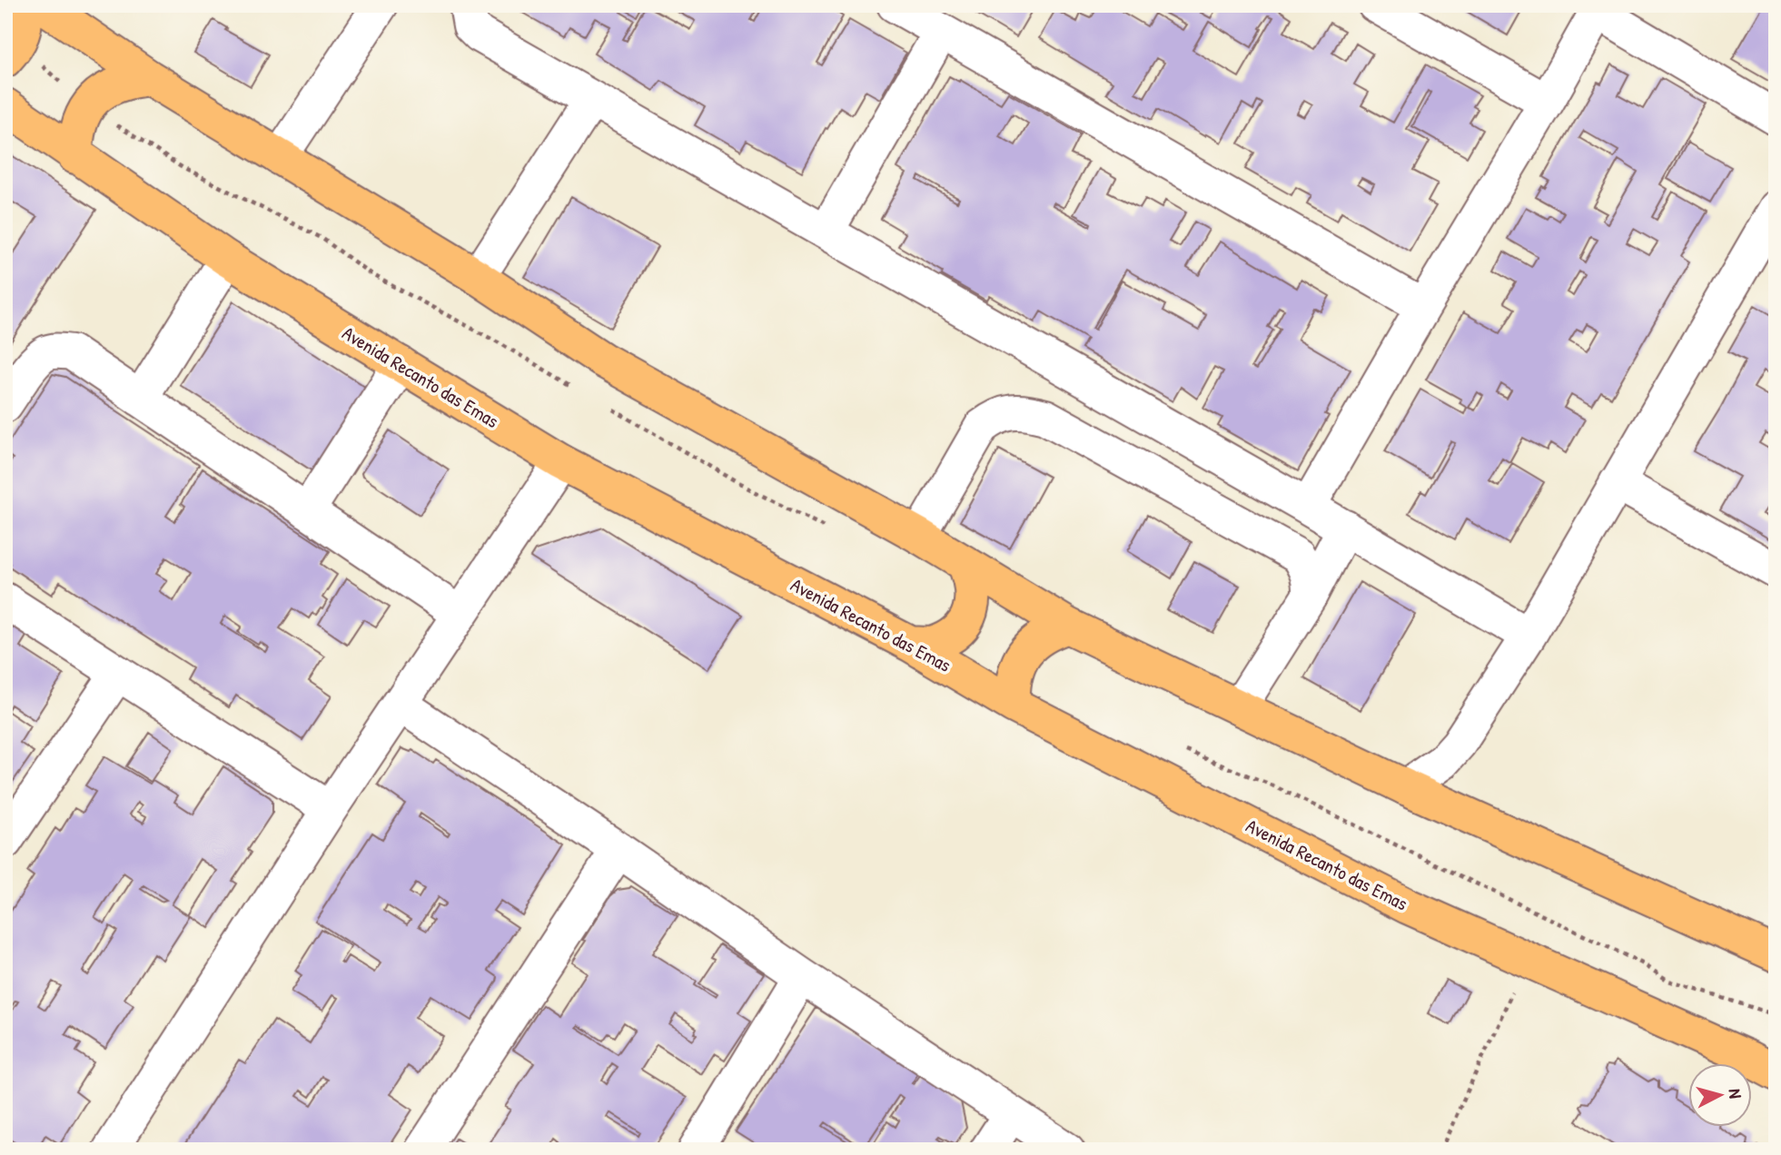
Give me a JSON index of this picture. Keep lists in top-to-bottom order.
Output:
{
  "streets": {
    "main road": ["Avenida Recanto das Emas"]
  },
  "north": "right"
}
